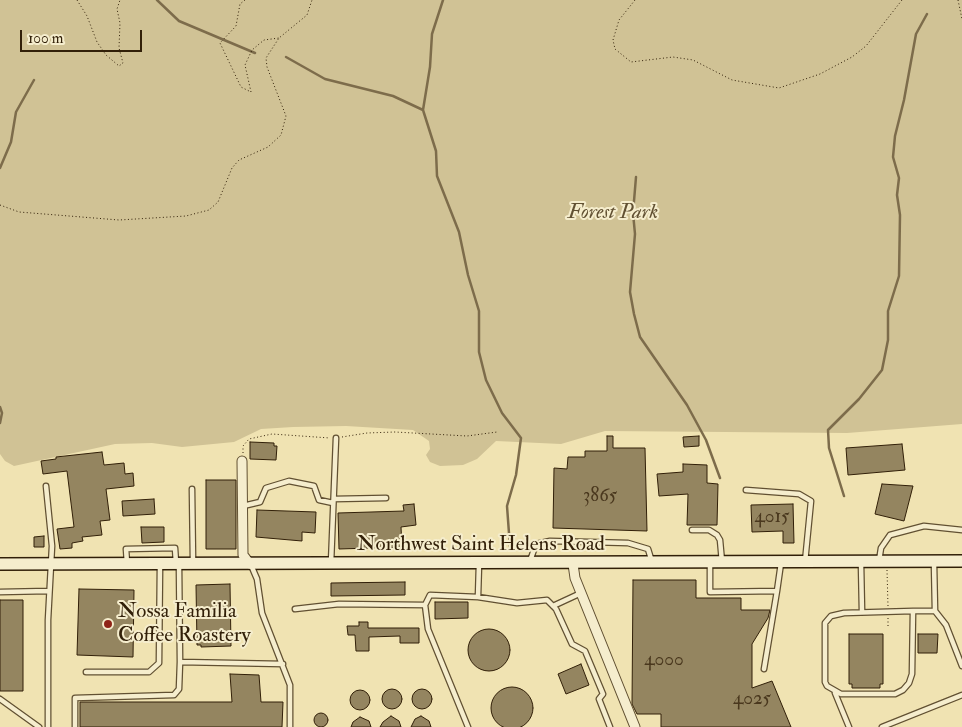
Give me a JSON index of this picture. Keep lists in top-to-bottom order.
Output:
{
  "streets": {
    "main road": ["Northwest Saint Helens Road"]
  },
  "parks": ["Forest Park"],
  "places": ["Nossa Familia Coffee Roastery"],
  "house_numbers": [
    "3865",
    "4015",
    "4000",
    "4025"
  ],
  "scale_bar": "100 m"
}
